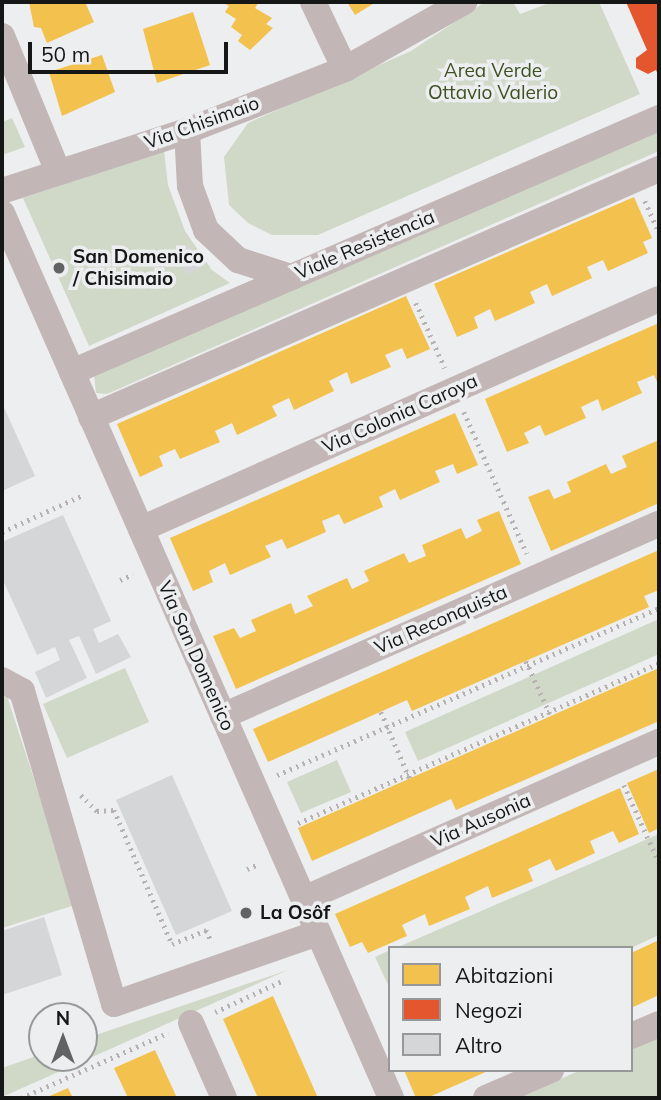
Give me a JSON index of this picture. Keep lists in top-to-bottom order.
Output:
{
  "streets": {
    "street": [
      "Via Chisimaio",
      "Viale Resistencia",
      "Via Colonia Caroya",
      "Via Reconquista",
      "Via San Domenico",
      "Via Ausonia"
    ]
  },
  "crossings": [
    ["Viale Resistencia", "Via San Domenico"],
    ["Via Colonia Caroya", "Via San Domenico"],
    ["Via Reconquista", "Via San Domenico"],
    ["Via San Domenico", "Via Ausonia"]
  ],
  "parks": ["Area Verde Ottavio Valerio"],
  "places": ["San Domenico / Chisimaio", "La Osôf"],
  "legend": ["Abitazioni", "Negozi", "Altro"],
  "scale_bar": "50 m",
  "north": "top"
}
